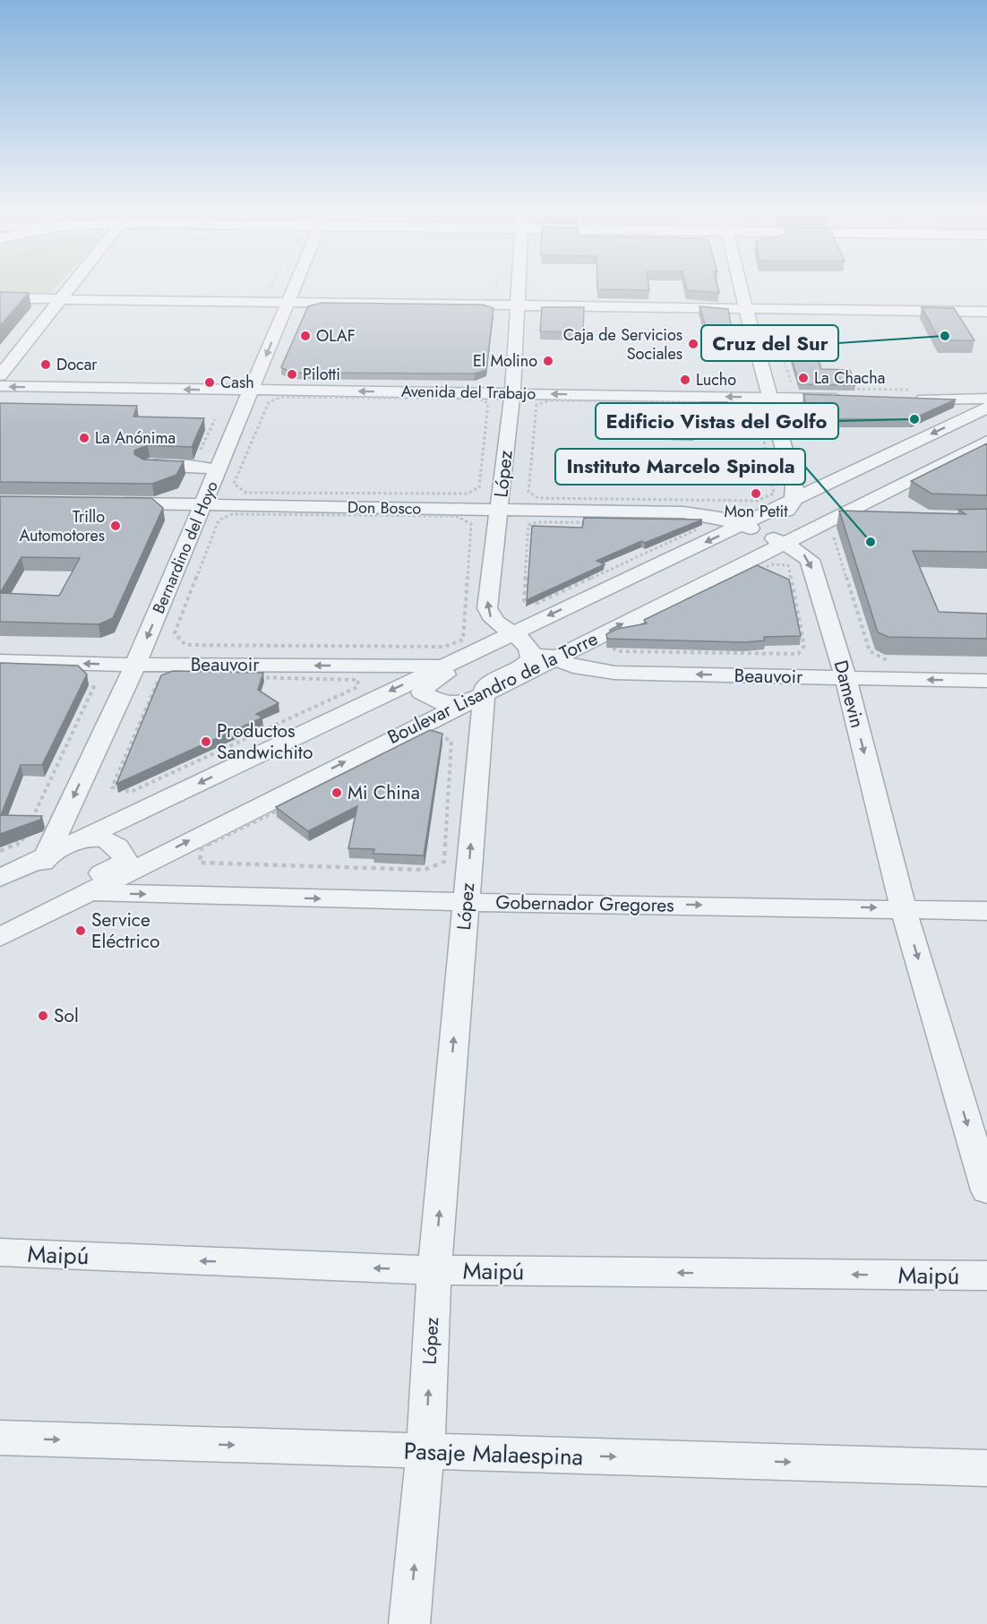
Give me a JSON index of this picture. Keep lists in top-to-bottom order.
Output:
{
  "streets": {
    "street": [
      "Avenida del Trabajo",
      "López",
      "Don Bosco",
      "Bernardino del Hoyo",
      "Beauvoir",
      "Boulevar Lisandro de la Torre",
      "Damevin",
      "Gobernador Gregores",
      "Maipú",
      "Pasaje Malaespina"
    ]
  },
  "crossings": [
    ["Avenida del Trabajo", "López"],
    ["Avenida del Trabajo", "Bernardino del Hoyo"],
    ["López", "Don Bosco"],
    ["López", "Beauvoir"],
    ["López", "Boulevar Lisandro de la Torre"],
    ["López", "Gobernador Gregores"],
    ["López", "Maipú"],
    ["López", "Pasaje Malaespina"],
    ["Don Bosco", "Bernardino del Hoyo"],
    ["Don Bosco", "Boulevar Lisandro de la Torre"],
    ["Don Bosco", "Damevin"],
    ["Bernardino del Hoyo", "Beauvoir"],
    ["Bernardino del Hoyo", "Boulevar Lisandro de la Torre"],
    ["Beauvoir", "Boulevar Lisandro de la Torre"],
    ["Beauvoir", "Damevin"],
    ["Boulevar Lisandro de la Torre", "Damevin"],
    ["Boulevar Lisandro de la Torre", "Gobernador Gregores"],
    ["Damevin", "Gobernador Gregores"]
  ],
  "one_way": [
    "López",
    "Bernardino del Hoyo",
    "Damevin",
    "Gobernador Gregores",
    "Maipú",
    "Pasaje Malaespina"
  ],
  "places": [
    "OLAF",
    "Cruz del Sur",
    "Caja de Servicios Sociales",
    "El Molino",
    "Docar",
    "Pilotti",
    "La Chacha",
    "Lucho",
    "Cash",
    "Edificio Vistas del Golfo",
    "La Anónima",
    "Mon Petit",
    "Trillo Automotores",
    "Instituto Marcelo Spinola",
    "Productos Sandwichito",
    "Mi China",
    "Service Eléctrico",
    "Sol"
  ]
}
